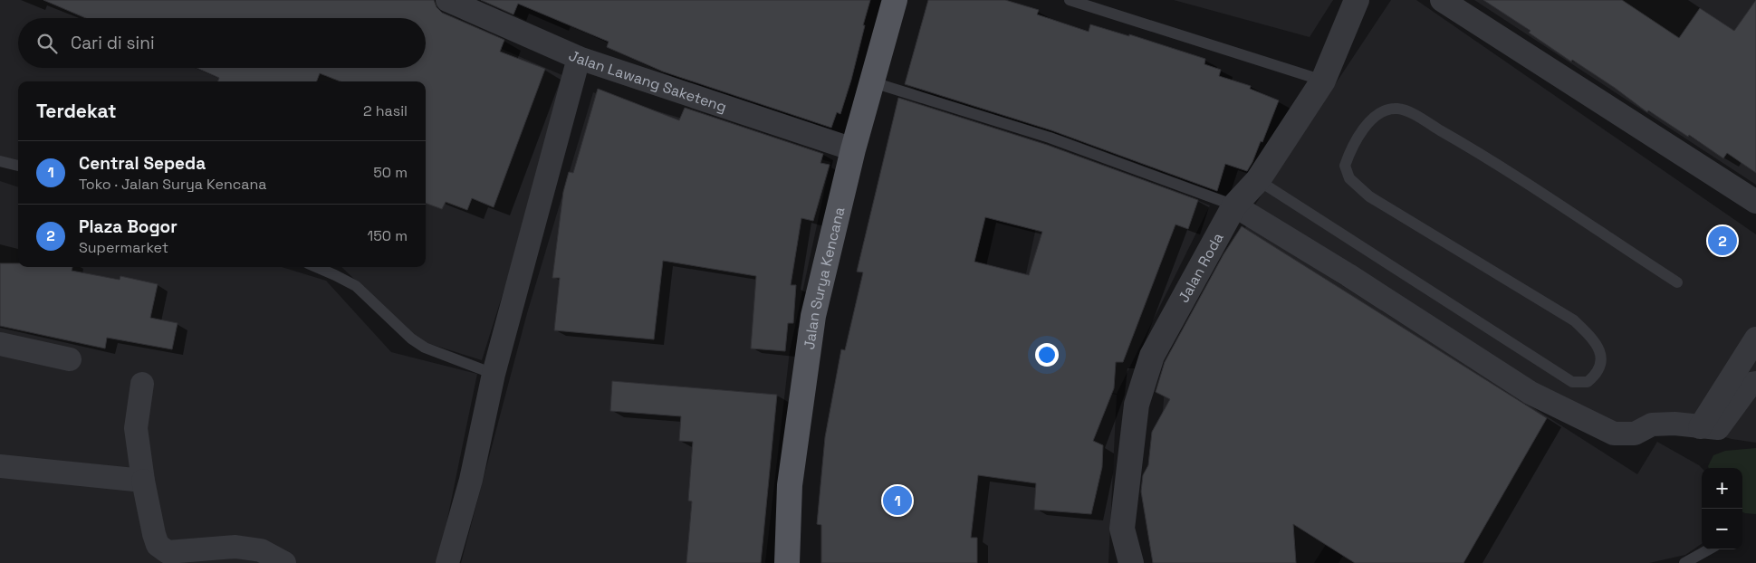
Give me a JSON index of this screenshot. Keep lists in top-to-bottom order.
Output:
{
  "streets": {
    "main road": ["Jalan Surya Kencana"],
    "street": ["Jalan Lawang Saketeng", "Jalan Roda"]
  },
  "crossings": [
    ["Jalan Lawang Saketeng", "Jalan Surya Kencana"]
  ],
  "page": {
    "search": "Cari di sini",
    "heading": ["Terdekat", "2 hasil"],
    "list": [
      {
        "mark": "1",
        "name": "Central Sepeda",
        "note": "Toko · Jalan Surya Kencana",
        "value": "50 m"
      },
      {
        "mark": "2",
        "name": "Plaza Bogor",
        "note": "Supermarket",
        "value": "150 m"
      }
    ],
    "pins": ["2", "1"],
    "map_buttons": ["+", "−"]
  }
}
